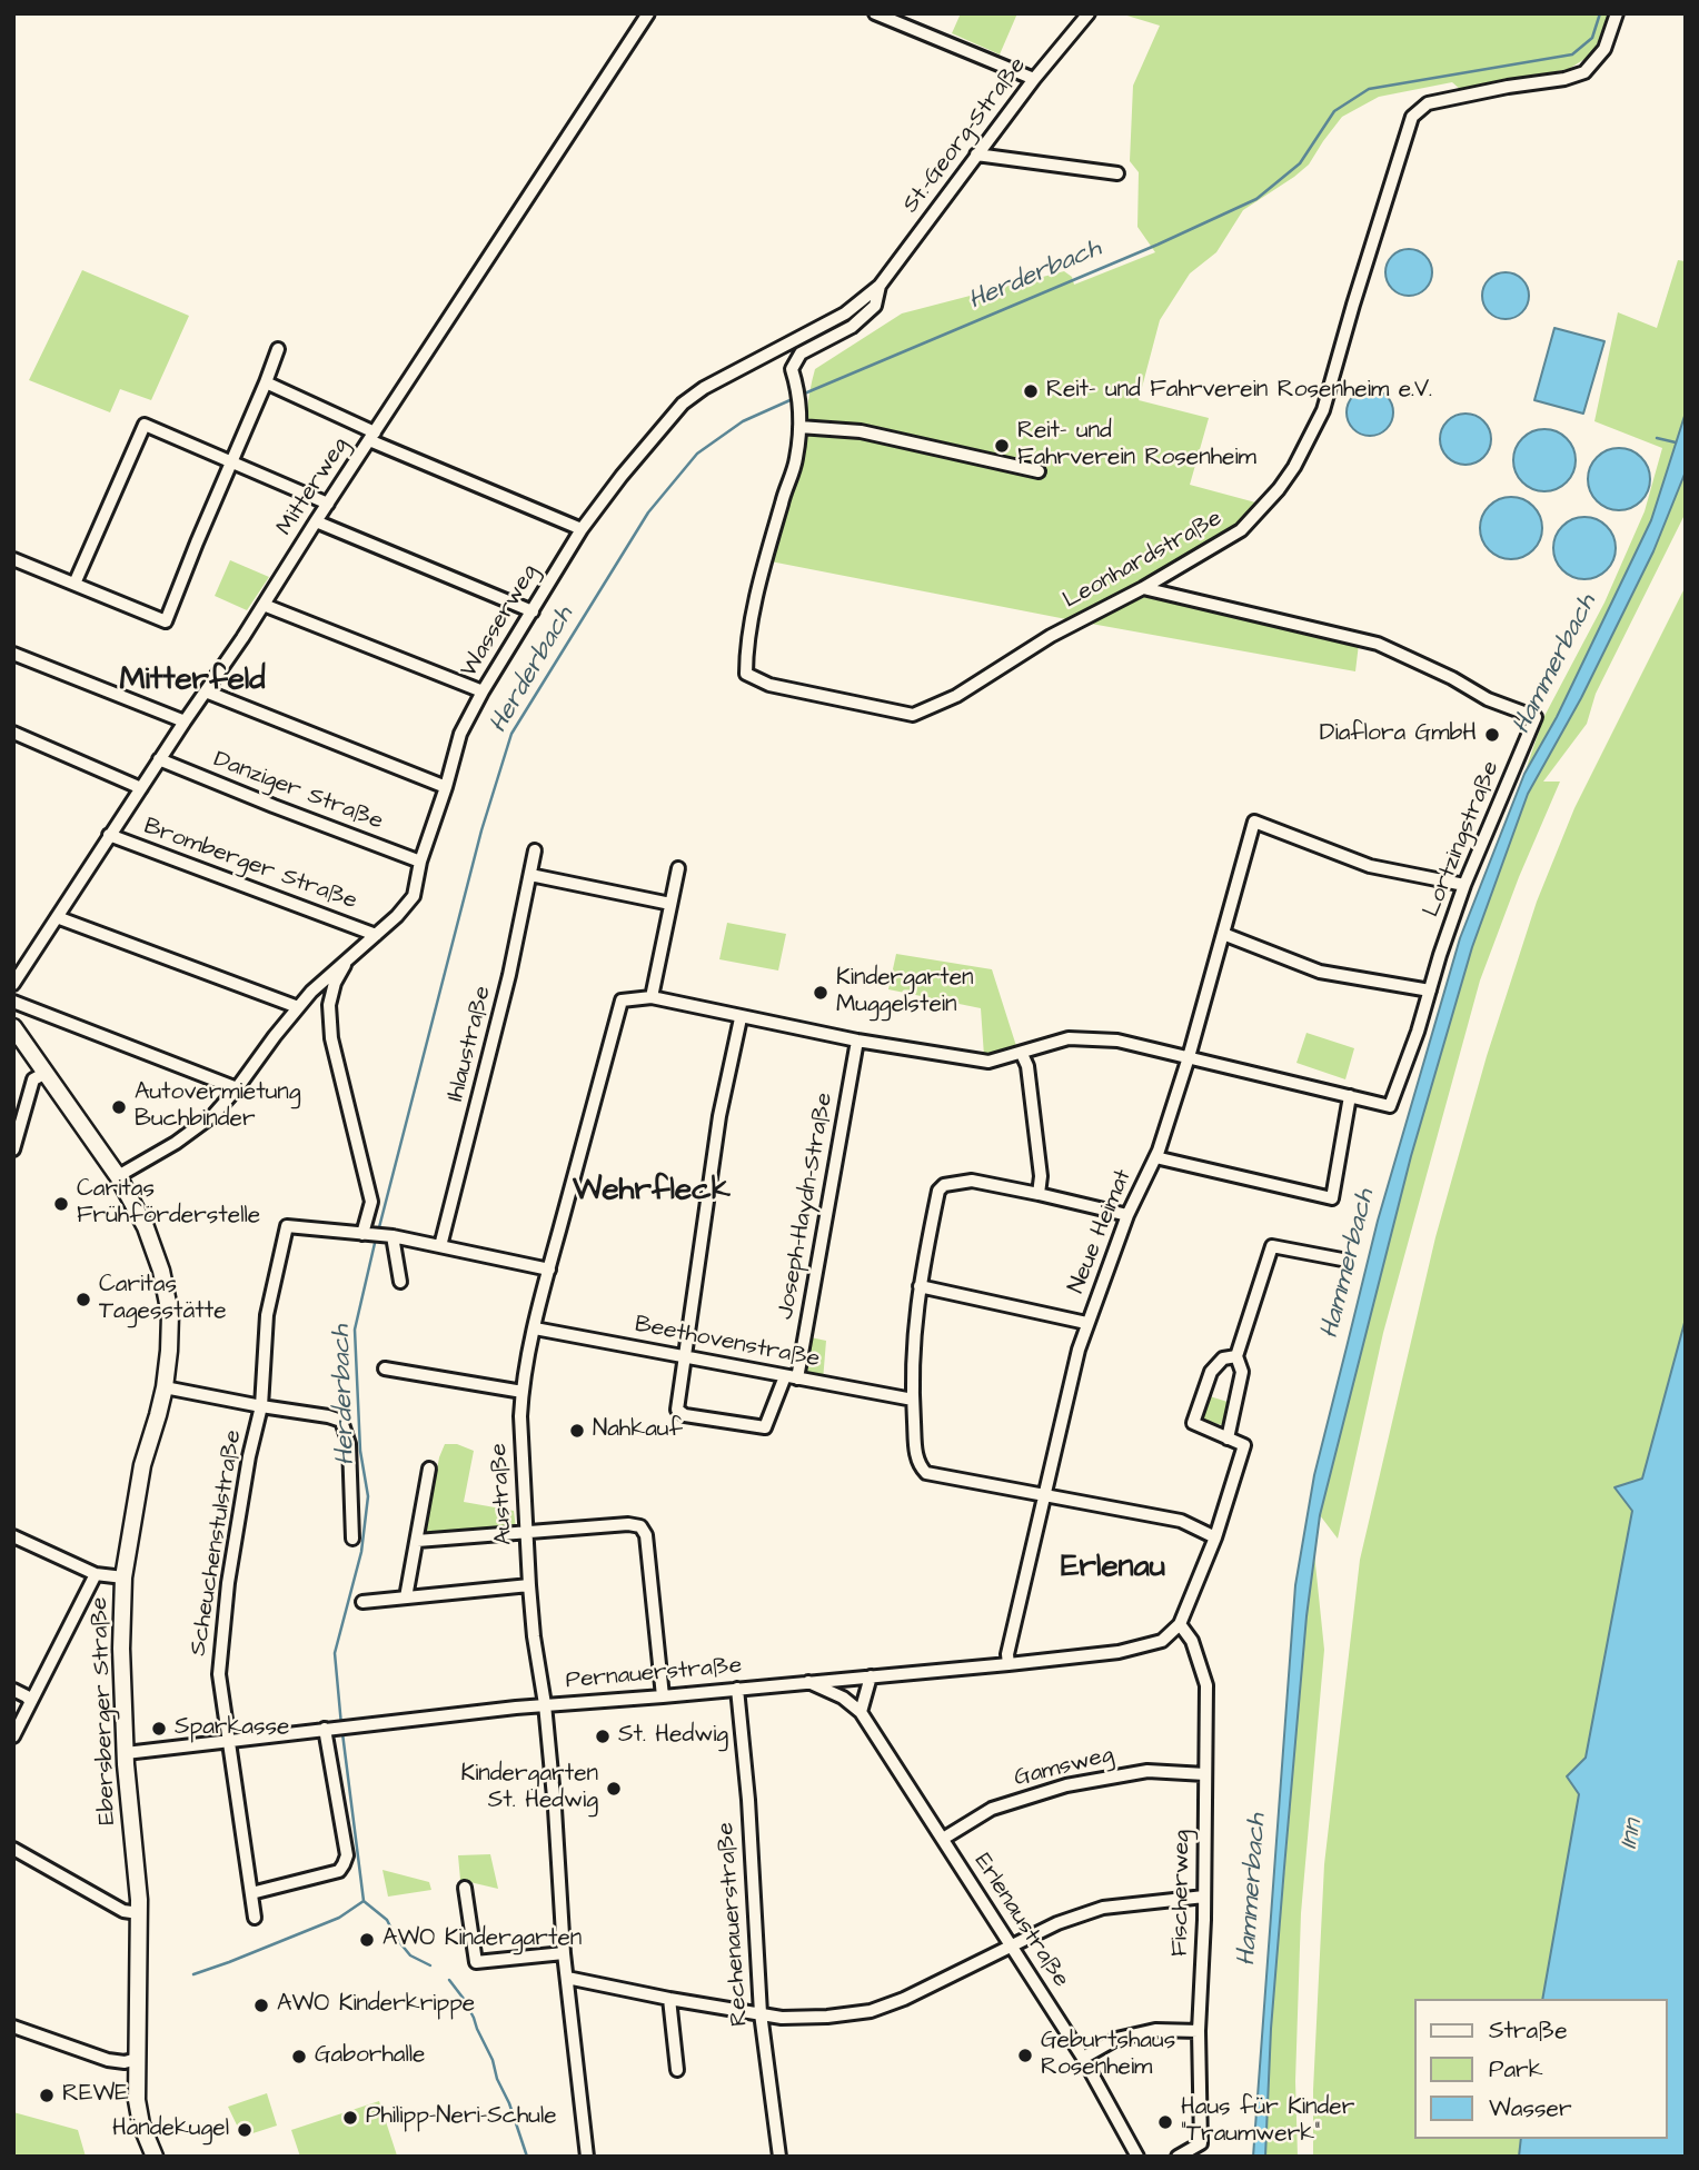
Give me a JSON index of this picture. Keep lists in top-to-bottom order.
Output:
{
  "streets": {
    "street": [
      "St.-Georg-Straße",
      "Mitterweg",
      "Leonhardstraße",
      "Wasserweg",
      "Danziger Straße",
      "Lortzingstraße",
      "Bromberger Straße",
      "Ihlaustraße",
      "Joseph-Haydn-Straße",
      "Neue Heimat",
      "Beethovenstraße",
      "Austraße",
      "Scheuchenstulstraße",
      "Pernauerstraße",
      "Ebersberger Straße",
      "Gamsweg",
      "Fischerweg",
      "Erlenaustraße",
      "Rechenauerstraße"
    ]
  },
  "crossings": [
    ["St.-Georg-Straße", "Wasserweg"],
    ["Mitterweg", "Danziger Straße"],
    ["Mitterweg", "Bromberger Straße"],
    ["Leonhardstraße", "Lortzingstraße"],
    ["Wasserweg", "Danziger Straße"],
    ["Wasserweg", "Bromberger Straße"],
    ["Wasserweg", "Ebersberger Straße"],
    ["Lortzingstraße", "Neue Heimat"],
    ["Joseph-Haydn-Straße", "Beethovenstraße"],
    ["Neue Heimat", "Pernauerstraße"],
    ["Beethovenstraße", "Austraße"],
    ["Austraße", "Pernauerstraße"],
    ["Scheuchenstulstraße", "Pernauerstraße"],
    ["Pernauerstraße", "Ebersberger Straße"],
    ["Pernauerstraße", "Fischerweg"],
    ["Pernauerstraße", "Erlenaustraße"],
    ["Pernauerstraße", "Rechenauerstraße"],
    ["Gamsweg", "Fischerweg"],
    ["Gamsweg", "Erlenaustraße"]
  ],
  "districts": ["Mitterfeld", "Wehrfleck", "Erlenau"],
  "water": ["Herderbach", "Hammerbach", "Inn"],
  "places": [
    "Reit- und Fahrverein Rosenheim e.V.",
    "Reit- und Fahrverein Rosenheim",
    "Diaflora GmbH",
    "Kindergarten Muggelstein",
    "Autovermietung Buchbinder",
    "Caritas Frühförderstelle",
    "Caritas Tagesstätte",
    "Nahkauf",
    "Sparkasse",
    "St. Hedwig",
    "Kindergarten St. Hedwig",
    "AWO Kindergarten",
    "AWO Kinderkrippe",
    "Geburtshaus Rosenheim",
    "Gaborhalle",
    "REWE",
    "Philipp-Neri-Schule",
    "Haus für Kinder \"Traumwerk\"",
    "Händekugel"
  ],
  "legend": ["Straße", "Park", "Wasser"]
}
